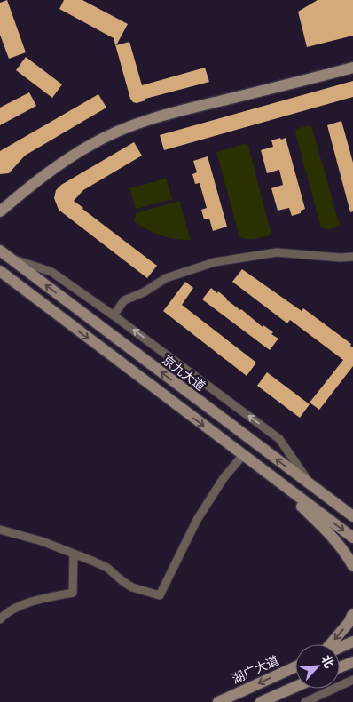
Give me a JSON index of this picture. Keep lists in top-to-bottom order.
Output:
{
  "streets": {
    "street": ["京九大道", "湖广大道"]
  },
  "north": "top right"
}
